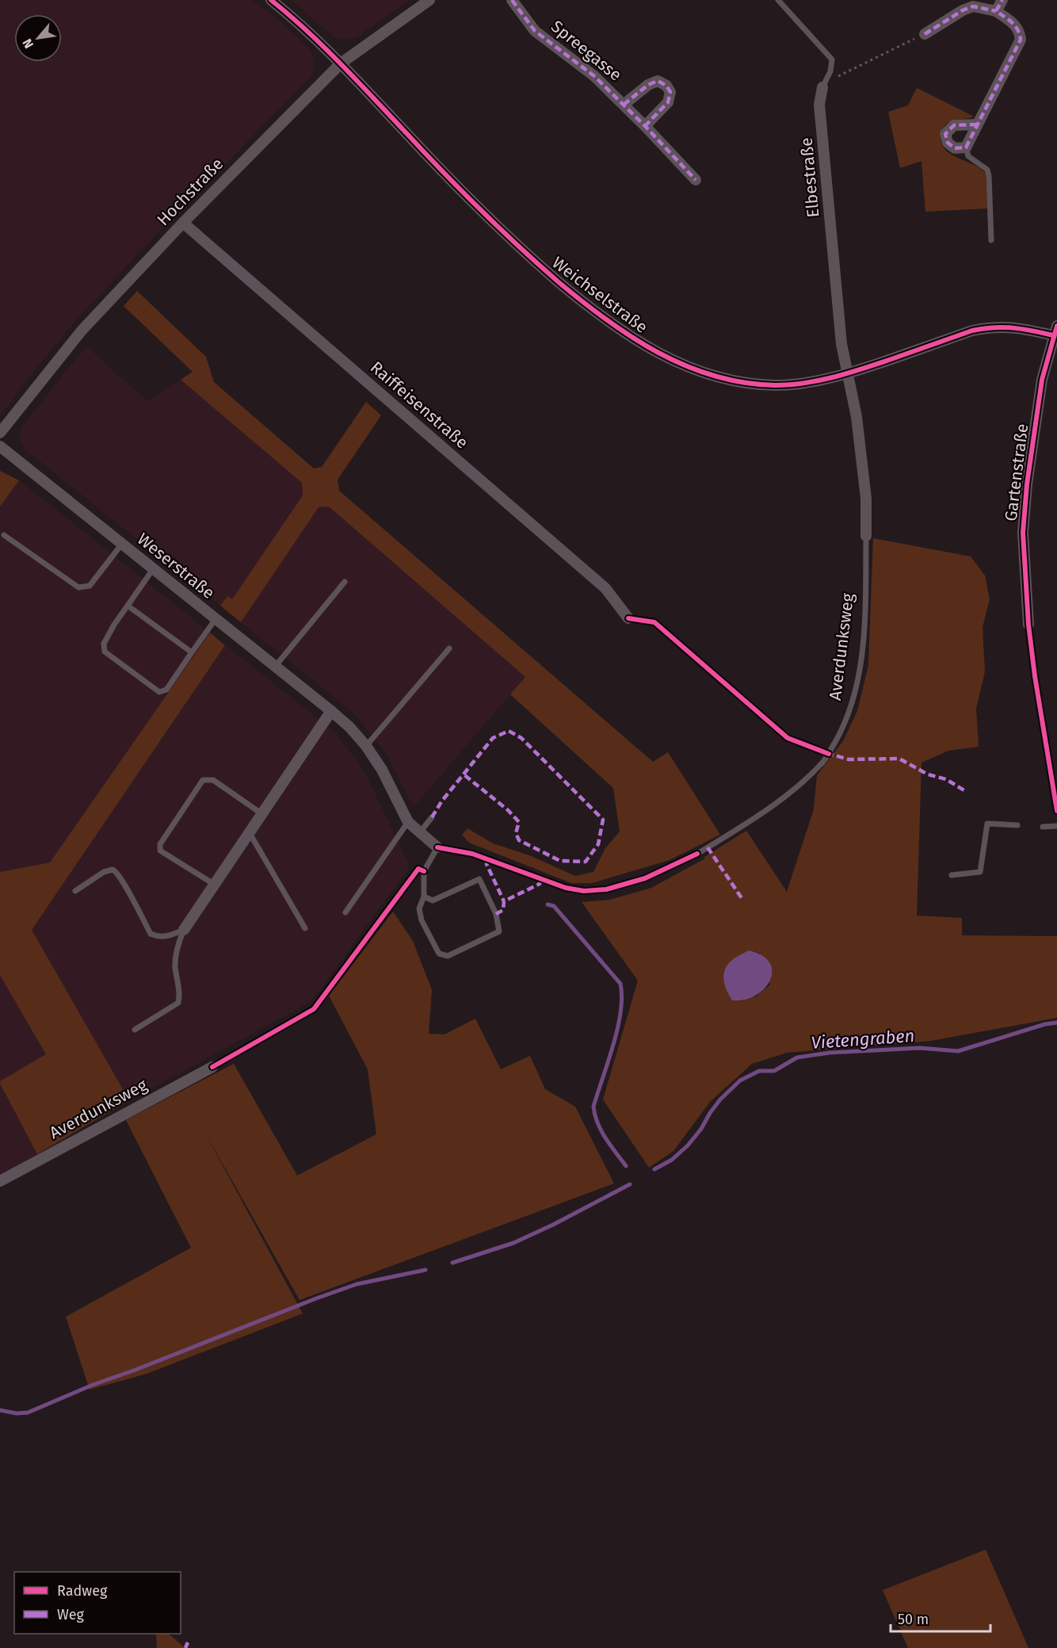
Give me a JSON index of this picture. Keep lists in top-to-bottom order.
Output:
{
  "streets": {
    "street": [
      "Spreegasse",
      "Elbestraße",
      "Hochstraße",
      "Weichselstraße",
      "Raiffeisenstraße",
      "Gartenstraße",
      "Weserstraße",
      "Averdunksweg"
    ]
  },
  "crossings": [
    ["Elbestraße", "Weichselstraße"],
    ["Elbestraße", "Averdunksweg"],
    ["Hochstraße", "Weichselstraße"],
    ["Hochstraße", "Raiffeisenstraße"],
    ["Weichselstraße", "Gartenstraße"],
    ["Weichselstraße", "Averdunksweg"]
  ],
  "water": ["Vietengraben"],
  "legend": ["Radweg", "Weg"],
  "scale_bar": "50 m",
  "north": "bottom left"
}
